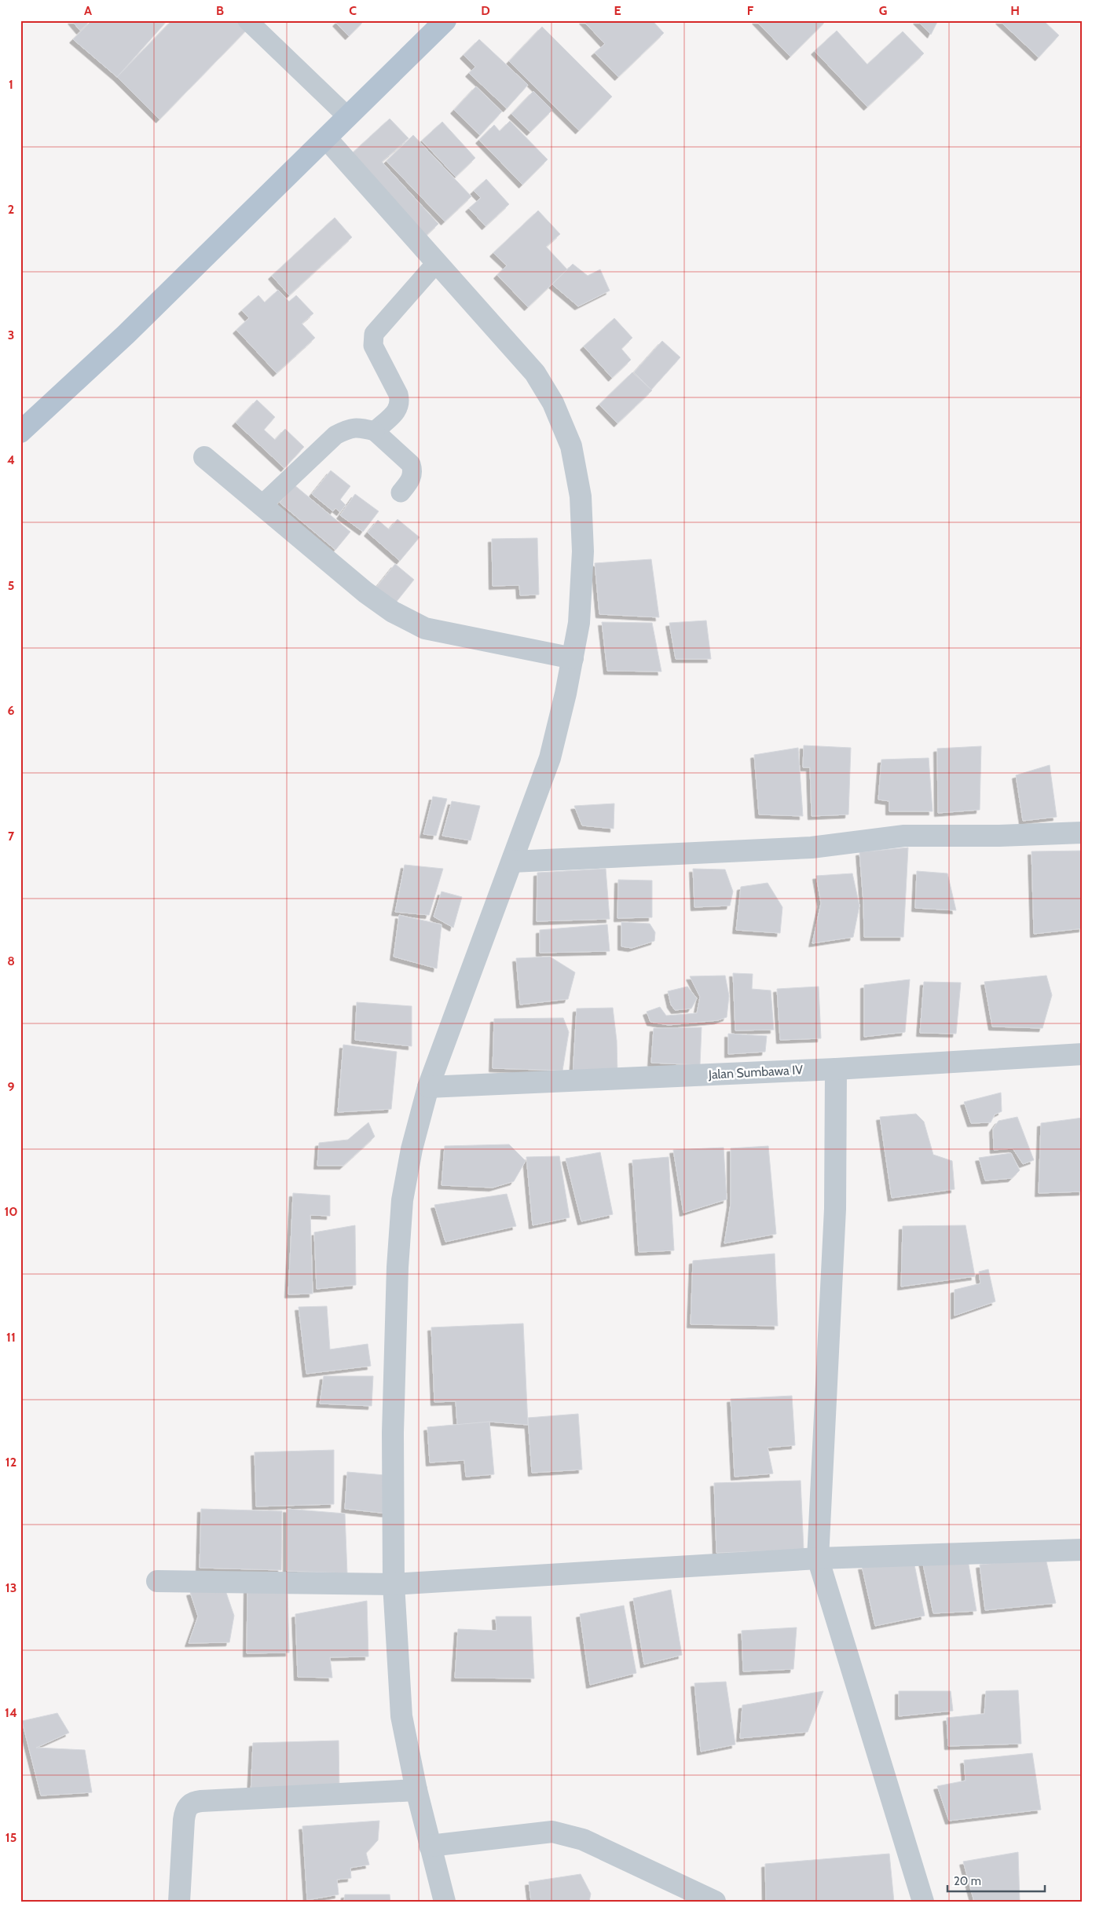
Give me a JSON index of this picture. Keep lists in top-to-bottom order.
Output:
{
  "streets": {
    "street": ["Jalan Sumbawa IV"]
  },
  "scale_bar": "20 m",
  "grid": {
    "columns": [
      "A",
      "B",
      "C",
      "D",
      "E",
      "F",
      "G",
      "H"
    ],
    "rows": [
      "1",
      "2",
      "3",
      "4",
      "5",
      "6",
      "7",
      "8",
      "9",
      "10",
      "11",
      "12",
      "13",
      "14",
      "15"
    ]
  }
}
